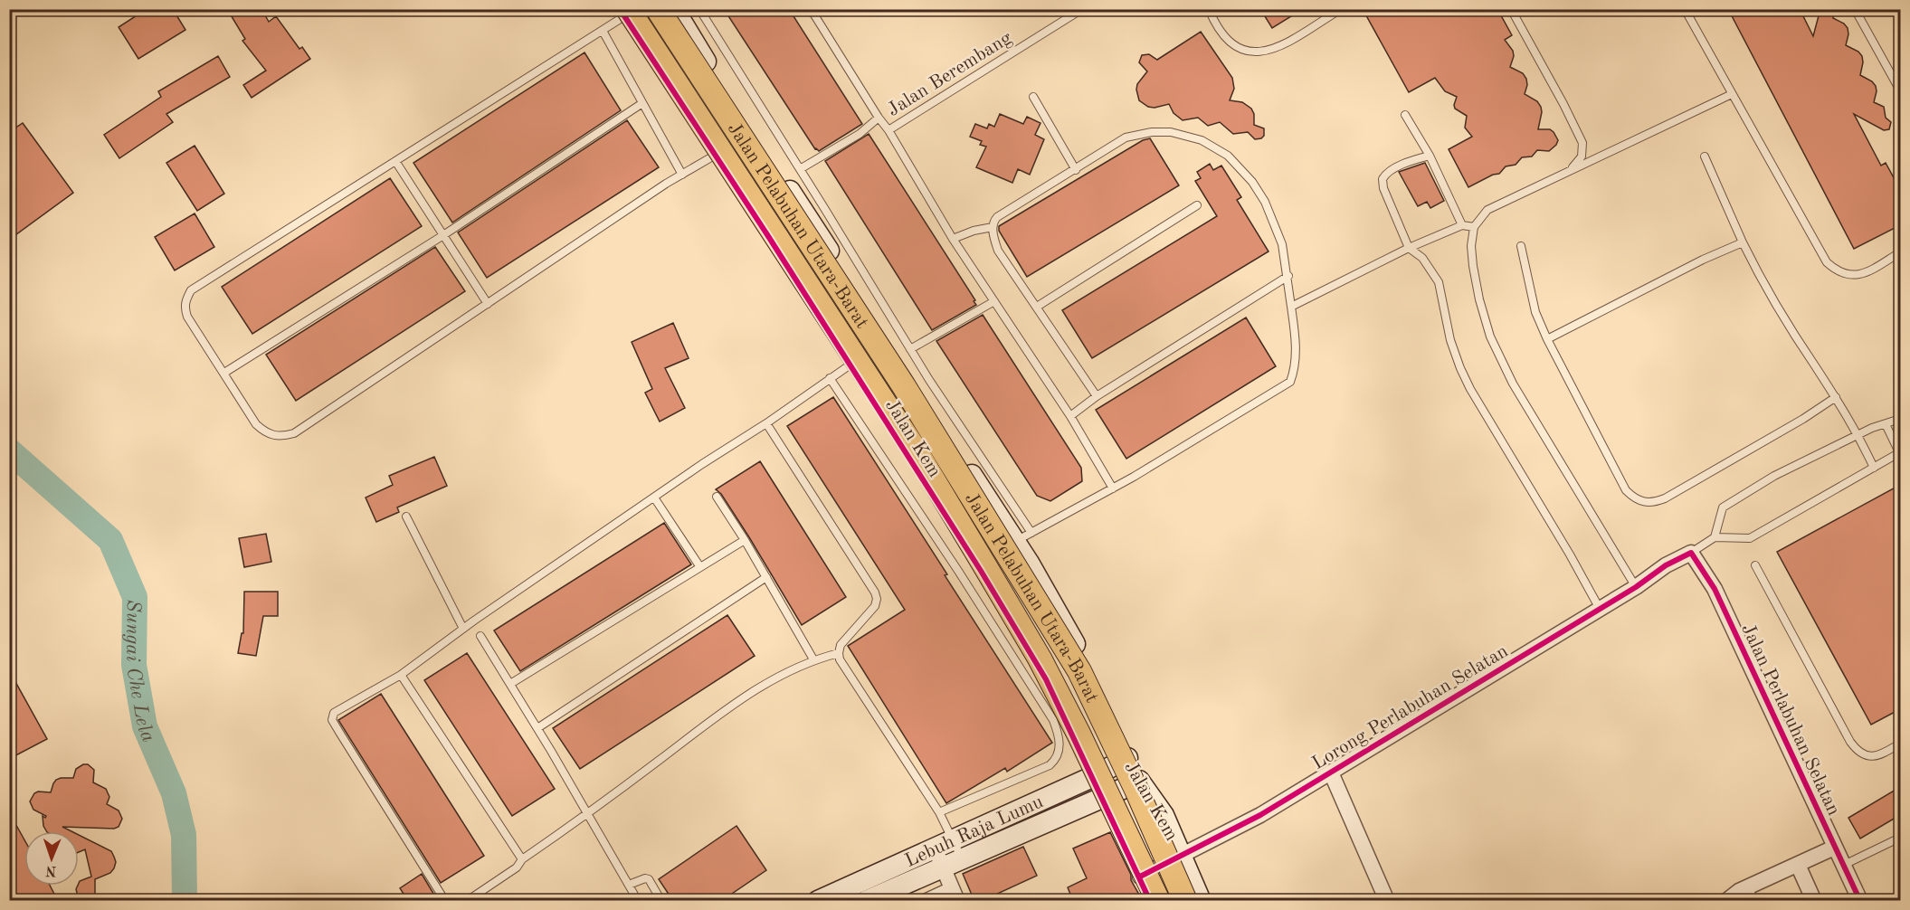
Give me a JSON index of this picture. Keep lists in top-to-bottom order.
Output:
{
  "streets": {
    "main road": ["Jalan Pelabuhan Utara-Barat"],
    "street": [
      "Jalan Kem",
      "Lorong Perlabuhan Selatan",
      "Jalan Perlabuhan Selatan",
      "Lebuh Raja Lumu"
    ],
    "lane": ["Jalan Berembang"]
  },
  "crossings": [
    ["Jalan Pelabuhan Utara-Barat", "Jalan Kem"],
    ["Jalan Kem", "Lorong Perlabuhan Selatan"],
    ["Jalan Kem", "Lebuh Raja Lumu"],
    ["Lorong Perlabuhan Selatan", "Jalan Perlabuhan Selatan"]
  ],
  "water": ["Sungai Che Lela"],
  "north": "bottom"
}
